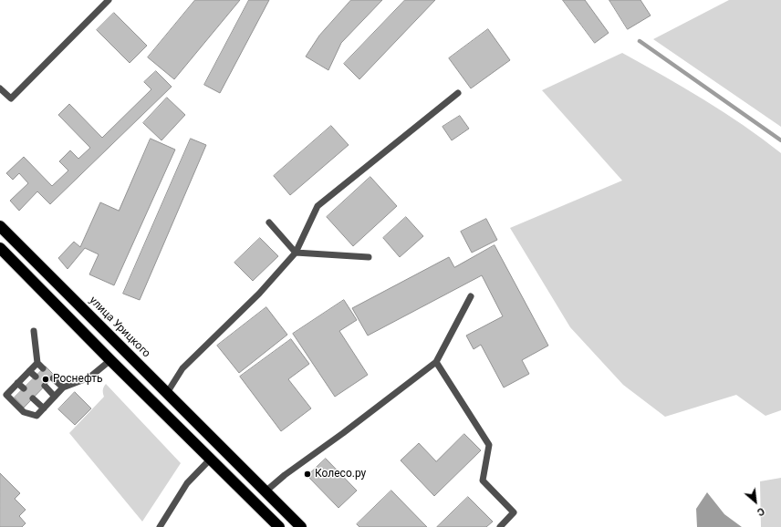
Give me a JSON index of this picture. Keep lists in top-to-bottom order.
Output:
{
  "streets": {
    "highway": ["улица Урицкого"]
  },
  "places": ["Роснефть", "Колесо.ру"],
  "north": "bottom right"
}
